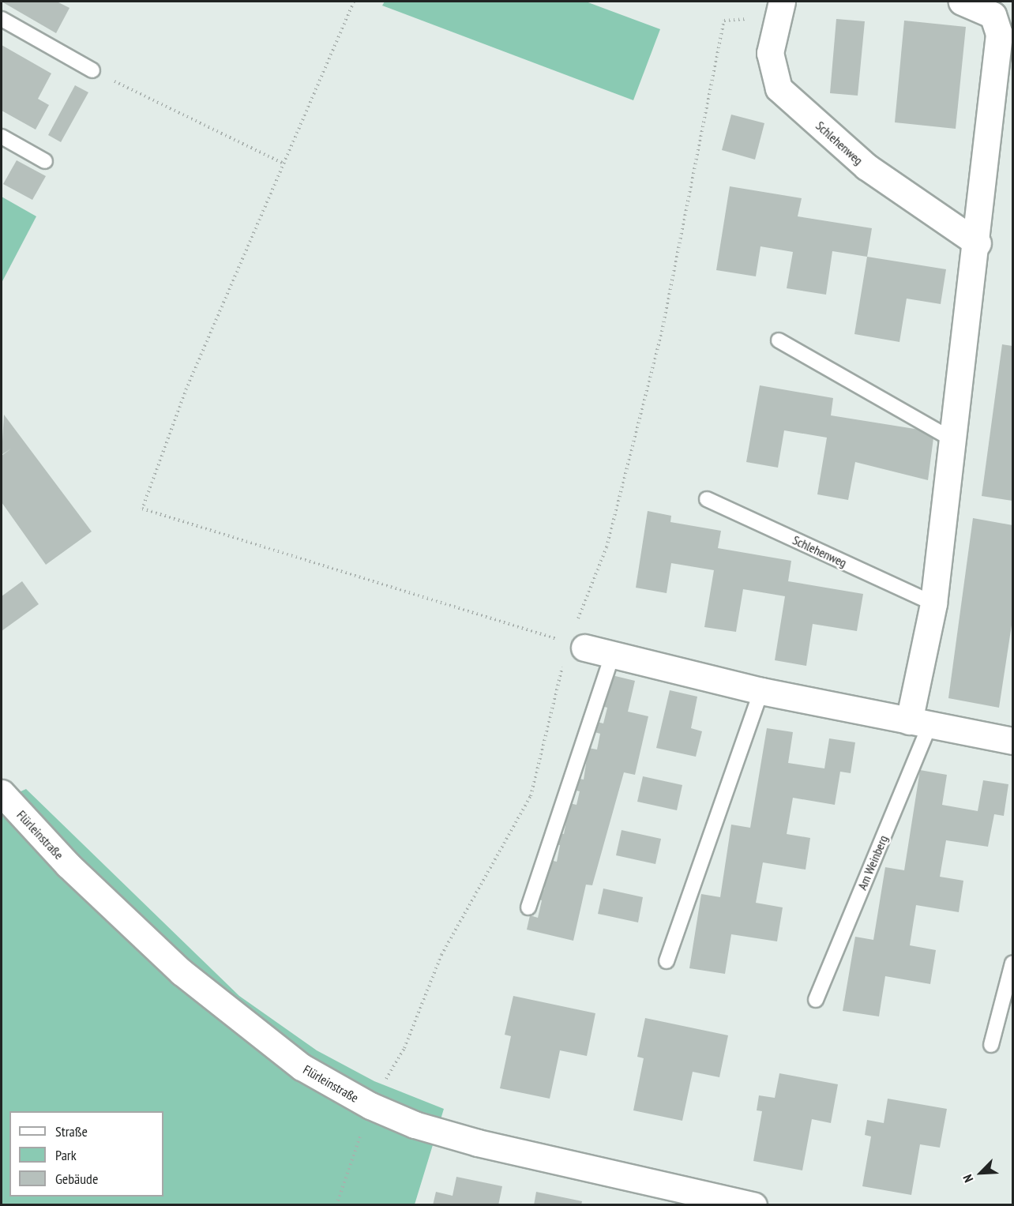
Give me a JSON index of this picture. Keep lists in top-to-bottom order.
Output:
{
  "streets": {
    "street": ["Schlehenweg", "Flürleinstraße"],
    "lane": ["Am Weinberg"]
  },
  "legend": ["Straße", "Park", "Gebäude"],
  "north": "bottom left"
}
